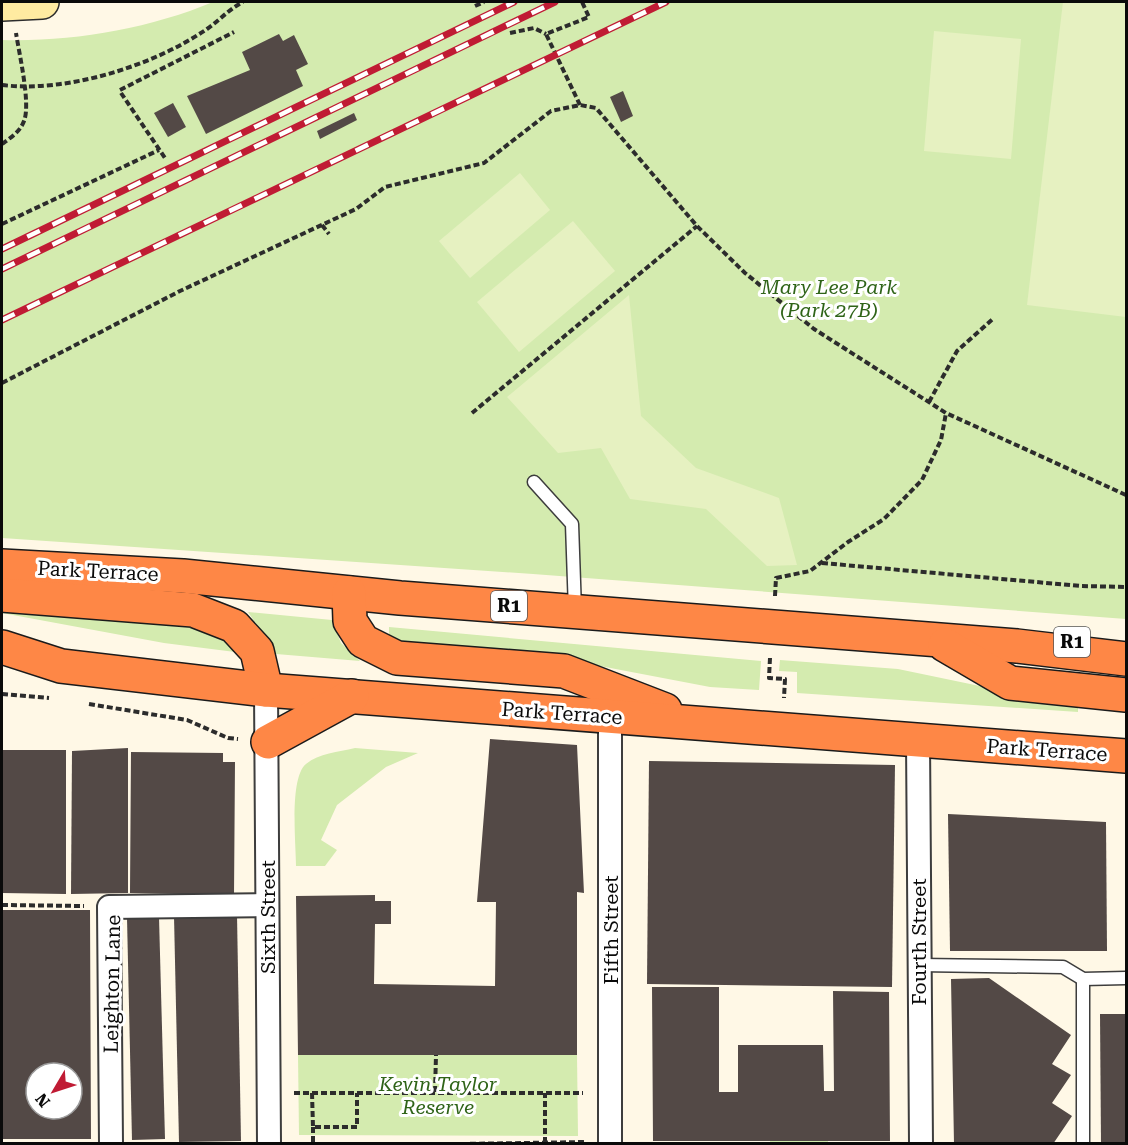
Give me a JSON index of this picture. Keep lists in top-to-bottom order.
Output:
{
  "streets": {
    "highway": ["Park Terrace", "R1"],
    "street": [
      "Sixth Street",
      "Fifth Street",
      "Fourth Street",
      "Leighton Lane"
    ]
  },
  "crossings": [
    ["Park Terrace", "R1"],
    ["Park Terrace", "Sixth Street"],
    ["Park Terrace", "Fifth Street"],
    ["Park Terrace", "Fourth Street"],
    ["Sixth Street", "Leighton Lane"]
  ],
  "parks": ["Mary Lee Park (Park 27B)", "Kevin Taylor Reserve"],
  "north": "bottom left"
}
